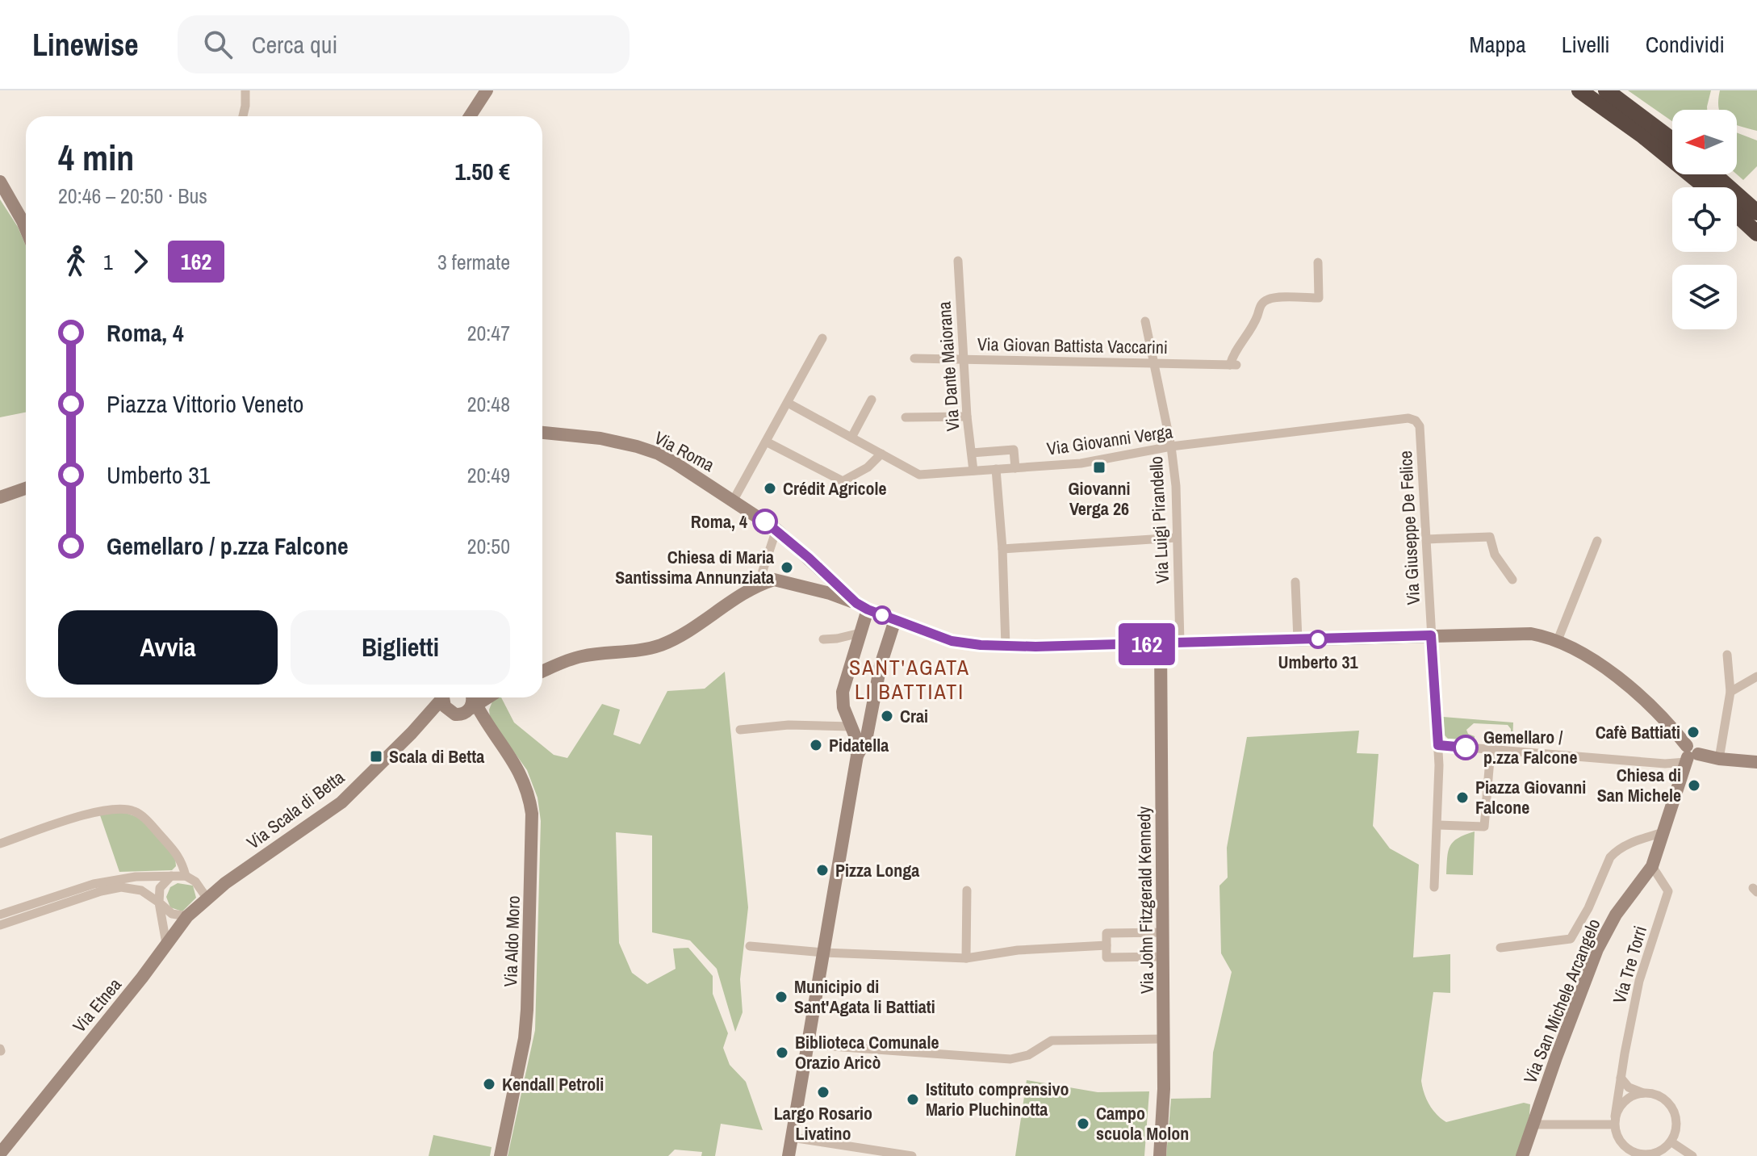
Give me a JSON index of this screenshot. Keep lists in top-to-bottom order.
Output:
{
  "streets": {
    "main road": [
      "Via Roma",
      "Via Scala di Betta",
      "Via John Fitzgerald Kennedy",
      "Via Aldo Moro",
      "Via San Michele Arcangelo",
      "Via Etnea"
    ],
    "street": [
      "Via Giovan Battista Vaccarini",
      "Via Dante Maiorana",
      "Via Giovanni Verga",
      "Via Luigi Pirandello",
      "Via Giuseppe De Felice",
      "Via Tre Torri"
    ]
  },
  "crossings": [
    ["Via Giovan Battista Vaccarini", "Via Dante Maiorana"],
    ["Via Giovan Battista Vaccarini", "Via Luigi Pirandello"],
    ["Via Dante Maiorana", "Via Giovanni Verga"],
    ["Via Giovanni Verga", "Via Luigi Pirandello"],
    ["Via Giovanni Verga", "Via Giuseppe De Felice"],
    ["Via Scala di Betta", "Via Etnea"],
    ["Via Tre Torri", "Via San Michele Arcangelo"]
  ],
  "districts": ["SANT'AGATA LI BATTIATI"],
  "places": {
    "transit": ["Giovanni Verga 26", "Scala di Betta"],
    "other": [
      "Crédit Agricole",
      "Roma, 4",
      "Chiesa di Maria Santissima Annunziata",
      "Umberto 31",
      "Crai",
      "Cafè Battiati",
      "Pidatella",
      "Gemellaro / p.zza Falcone",
      "Chiesa di San Michele",
      "Piazza Giovanni Falcone",
      "Pizza Longa",
      "Municipio di Sant'Agata li Battiati",
      "Biblioteca Comunale Orazio Aricò",
      "Kendall Petroli",
      "Largo Rosario Livatino",
      "Istituto comprensivo Mario Pluchinotta",
      "Campo scuola Molon"
    ]
  },
  "lines": ["bus line 162"],
  "north": "left",
  "page": {
    "header": "Linewise",
    "search": "Cerca qui",
    "nav": ["Mappa", "Livelli", "Condividi"],
    "on_map": "162",
    "heading": ["4 min", "20:46 – 20:50 · Bus", "1.50 €"],
    "legs": ["1", "162", "3 fermate"],
    "list": [
      {
        "name": "Roma, 4",
        "value": "20:47"
      },
      {
        "name": "Piazza Vittorio Veneto",
        "value": "20:48"
      },
      {
        "name": "Umberto 31",
        "value": "20:49"
      },
      {
        "name": "Gemellaro / p.zza Falcone",
        "value": "20:50"
      }
    ],
    "buttons": ["Avvia", "Biglietti"]
  }
}
